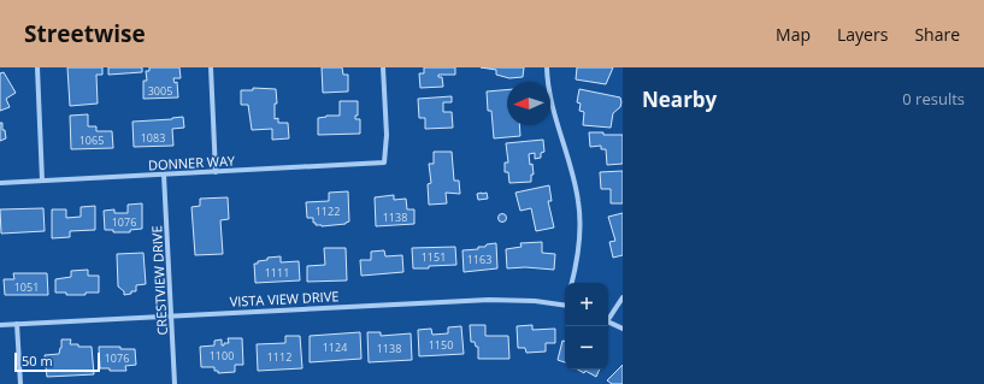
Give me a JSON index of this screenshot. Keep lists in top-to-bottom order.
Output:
{
  "streets": {
    "street": ["DONNER WAY", "CRESTVIEW DRIVE", "VISTA VIEW DRIVE"]
  },
  "crossings": [
    ["DONNER WAY", "CRESTVIEW DRIVE"],
    ["CRESTVIEW DRIVE", "VISTA VIEW DRIVE"]
  ],
  "house_numbers": [
    "3005",
    "1083",
    "1065",
    "1122",
    "1138",
    "1076",
    "1151",
    "1163",
    "1111",
    "1051",
    "1150",
    "1124",
    "1138",
    "1100",
    "1112",
    "1076"
  ],
  "scale_bar": "50 m",
  "north": "left",
  "page": {
    "header": "Streetwise",
    "nav": ["Map", "Layers", "Share"],
    "heading": ["Nearby", "0 results"],
    "map_buttons": ["+", "−"],
    "scale": "50 m"
  }
}
